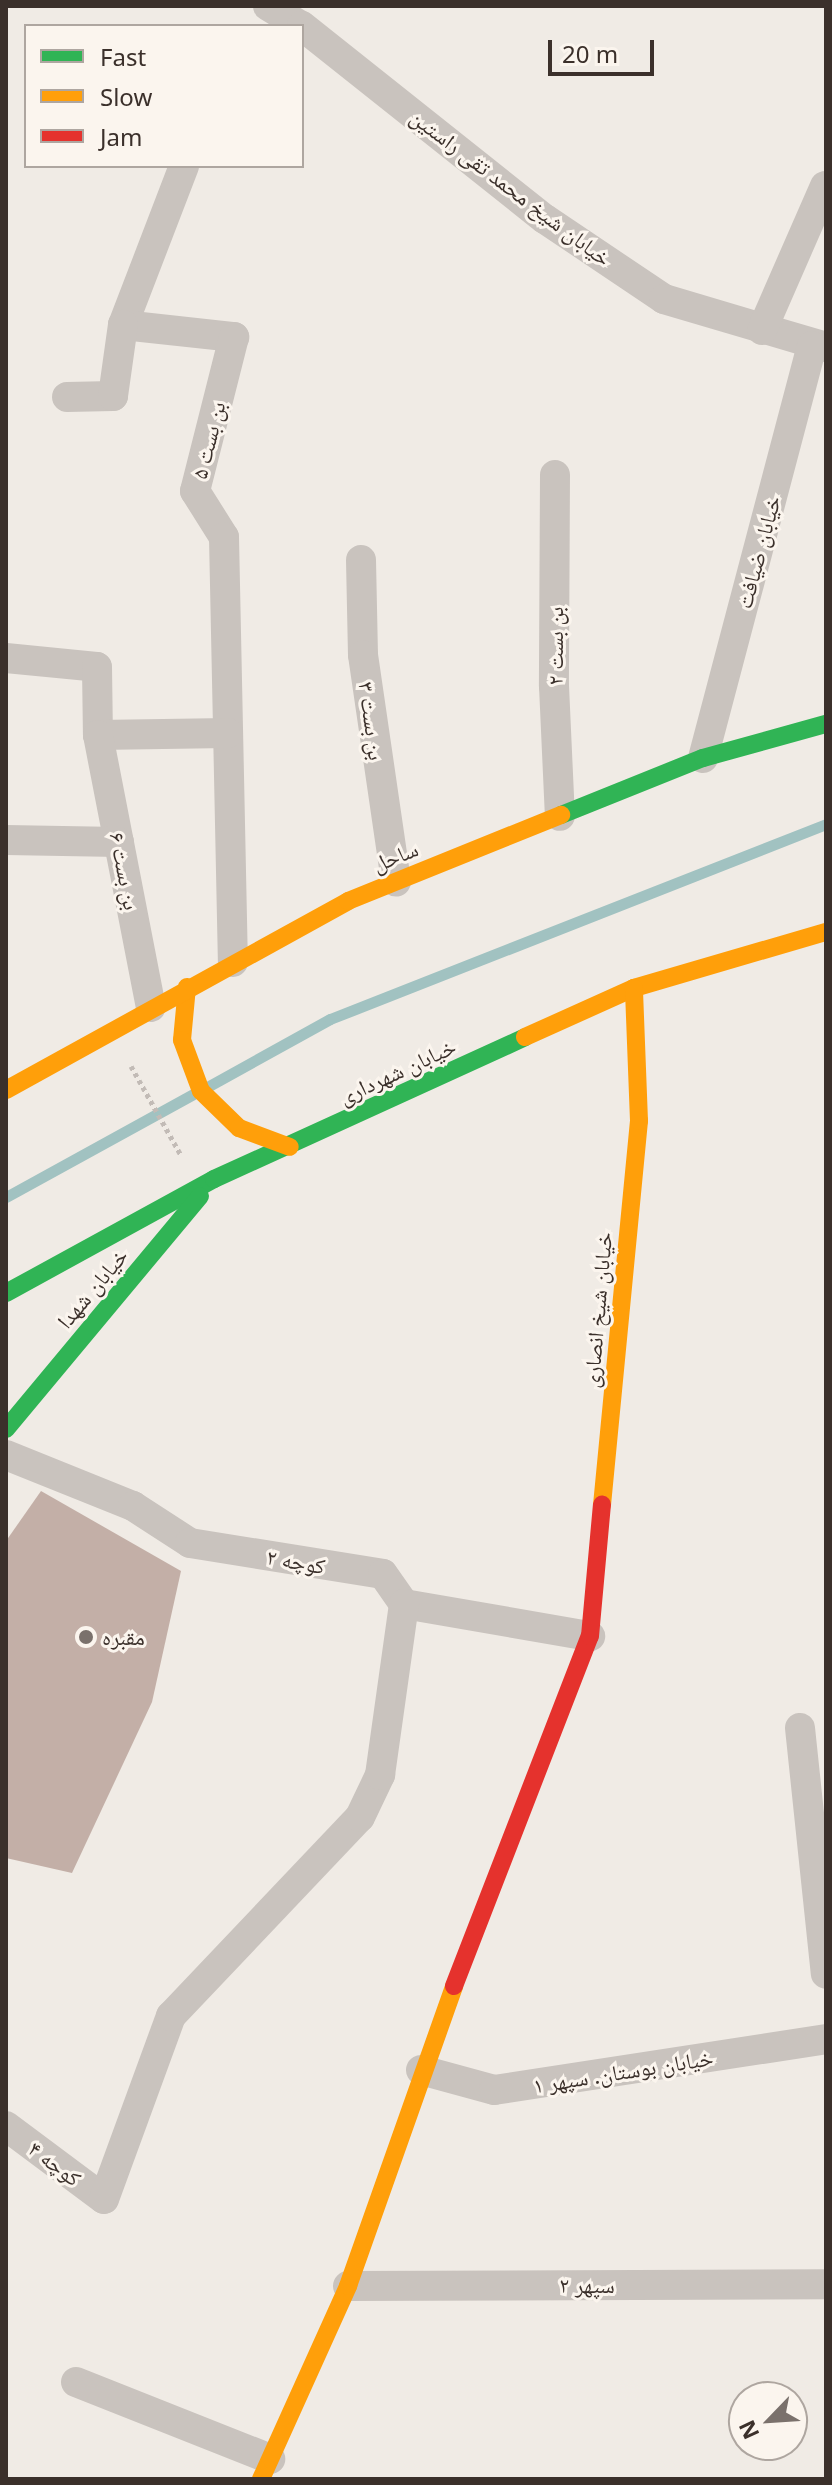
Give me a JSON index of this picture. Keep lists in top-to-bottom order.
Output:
{
  "streets": {
    "main road": [
      "ساحل",
      "خیابان شهرداری",
      "خیابان شهدا",
      "خیابان شیخ انصاری"
    ],
    "street": [
      "خیابان شیخ محمد تقی راستین",
      "بن بست ۵",
      "خیابان ضیافت",
      "بن بست ۲",
      "بن بست ۳",
      "بن بست ۶",
      "کوچه ۲",
      "خیابان بوستان. سپهر ۱",
      "کوچه ۴",
      "سپهر ۲"
    ]
  },
  "crossings": [
    ["خیابان شیخ محمد تقی راستین", "خیابان ضیافت"],
    ["بن بست ۵", "ساحل"],
    ["خیابان ضیافت", "ساحل"],
    ["بن بست ۲", "ساحل"],
    ["بن بست ۳", "ساحل"],
    ["ساحل", "بن بست ۶"],
    ["خیابان شهرداری", "خیابان شهدا"],
    ["خیابان شهرداری", "خیابان شیخ انصاری"],
    ["خیابان شیخ انصاری", "خیابان بوستان. سپهر ۱"],
    ["خیابان شیخ انصاری", "سپهر ۲"],
    ["کوچه ۲", "کوچه ۴"]
  ],
  "places": ["مقبره"],
  "legend": ["Fast", "Slow", "Jam"],
  "scale_bar": "20 m",
  "north": "bottom left"
}
